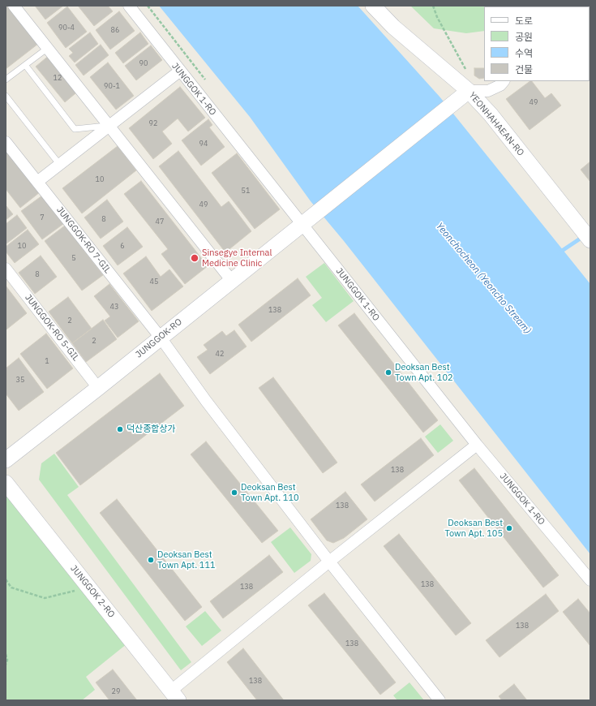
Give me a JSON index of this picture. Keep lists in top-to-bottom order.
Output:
{
  "streets": {
    "street": [
      "JUNGGOK 1-RO",
      "YEONHAHAEAN-RO",
      "JUNGGOK-RO 7-GIL",
      "JUNGGOK-RO 5-GIL",
      "JUNGGOK-RO",
      "JUNGGOK 2-RO"
    ]
  },
  "crossings": [
    ["JUNGGOK 1-RO", "JUNGGOK-RO"],
    ["YEONHAHAEAN-RO", "JUNGGOK-RO"],
    ["JUNGGOK-RO 7-GIL", "JUNGGOK-RO"],
    ["JUNGGOK-RO 5-GIL", "JUNGGOK-RO"]
  ],
  "water": ["Yeonchocheon (Yeoncho Stream)"],
  "places": [
    "Sinsegye Internal Medicine Clinic",
    "Deoksan Best Town Apt. 102",
    "덕산종합상가",
    "Deoksan Best Town Apt. 110",
    "Deoksan Best Town Apt. 105",
    "Deoksan Best Town Apt. 111"
  ],
  "house_numbers": [
    "90-4",
    "86",
    "90",
    "12",
    "90-1",
    "49",
    "92",
    "94",
    "10",
    "51",
    "49",
    "7",
    "8",
    "47",
    "10",
    "6",
    "5",
    "8",
    "45",
    "43",
    "138",
    "2",
    "2",
    "42",
    "1",
    "35",
    "138",
    "138",
    "138",
    "138",
    "138",
    "138",
    "138",
    "29"
  ],
  "legend": [
    "도로",
    "공원",
    "수역",
    "건물"
  ]
}
